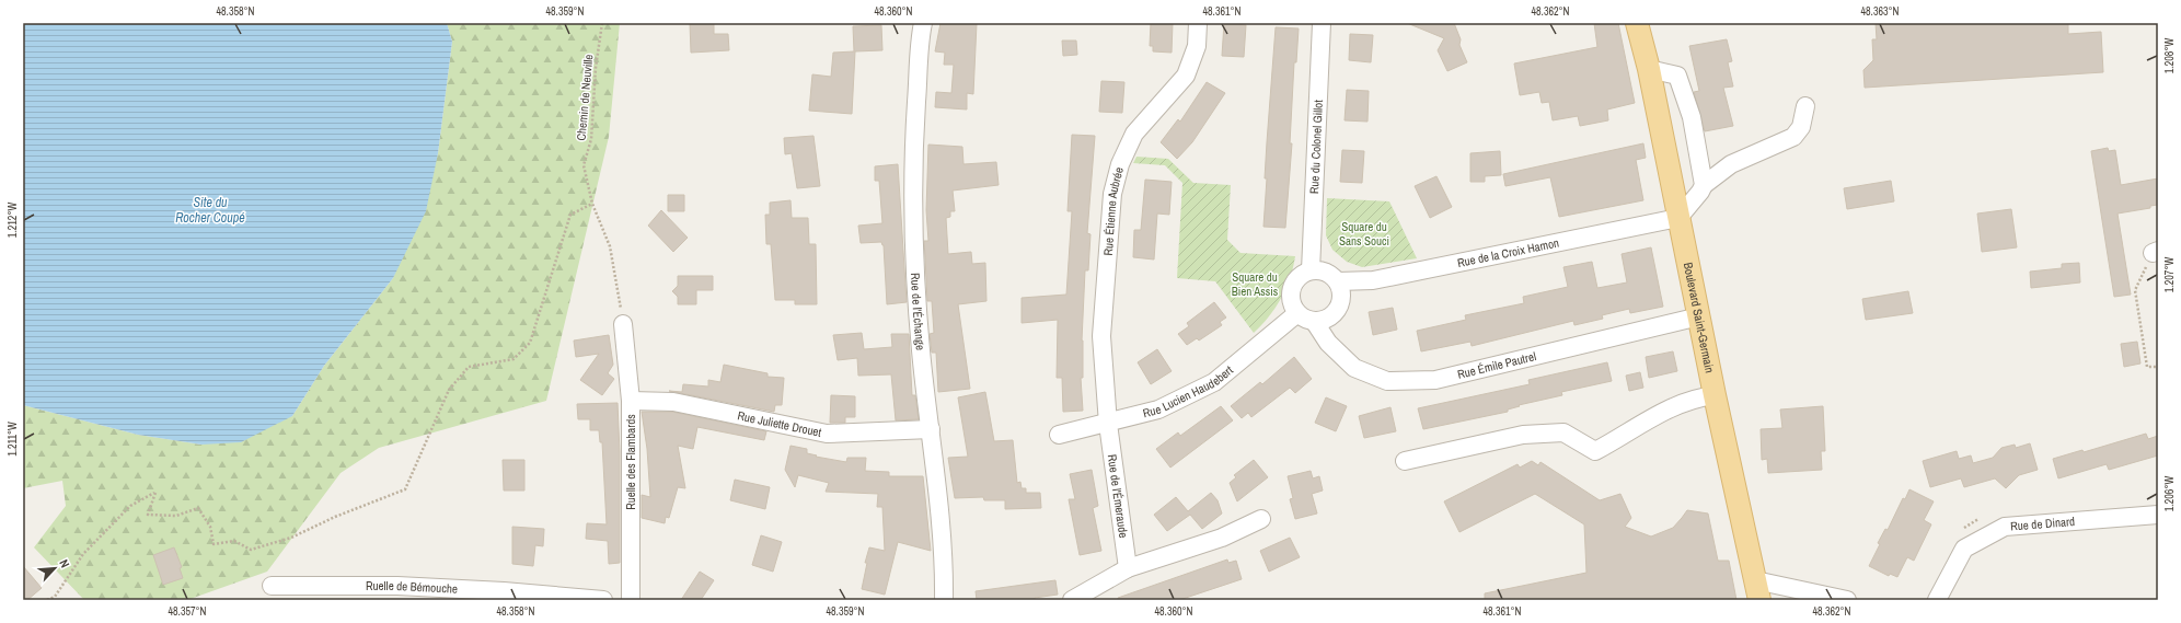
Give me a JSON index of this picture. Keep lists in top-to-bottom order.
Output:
{
  "streets": {
    "main road": ["Boulevard Saint-Germain"],
    "street": [
      "Rue du Colonel Gillot",
      "Rue Étienne Aubrée",
      "Rue de la Croix Hamon",
      "Rue de l'Échange",
      "Rue Émile Pautrel",
      "Rue Lucien Haudebert",
      "Rue Juliette Drouet",
      "Ruelle des Flambards",
      "Rue de l'Émeraude",
      "Rue de Dinard",
      "Ruelle de Bémouche"
    ],
    "path": ["Chemin de Neuville"]
  },
  "crossings": [
    ["Chemin de Neuville", "Ruelle des Flambards"],
    ["Rue du Colonel Gillot", "Rue de la Croix Hamon"],
    ["Rue du Colonel Gillot", "Rue Émile Pautrel"],
    ["Rue du Colonel Gillot", "Rue Lucien Haudebert"],
    ["Rue Étienne Aubrée", "Rue Lucien Haudebert"],
    ["Rue Étienne Aubrée", "Rue de l'Émeraude"],
    ["Rue de la Croix Hamon", "Boulevard Saint-Germain"],
    ["Rue de la Croix Hamon", "Rue Émile Pautrel"],
    ["Rue de la Croix Hamon", "Rue Lucien Haudebert"],
    ["Rue de l'Échange", "Rue Juliette Drouet"],
    ["Boulevard Saint-Germain", "Rue Émile Pautrel"],
    ["Rue Émile Pautrel", "Rue Lucien Haudebert"],
    ["Rue Lucien Haudebert", "Rue de l'Émeraude"],
    ["Rue Juliette Drouet", "Ruelle des Flambards"]
  ],
  "water": ["Site du Rocher Coupé"],
  "parks": ["Square du Sans Souci", "Square du Bien Assis"],
  "north": "top right",
  "coordinates": [
    "48.358°N",
    "48.359°N",
    "48.360°N",
    "48.361°N",
    "48.362°N",
    "48.363°N",
    "1.208°W",
    "1.212°W",
    "1.207°W",
    "1.211°W",
    "1.206°W",
    "48.357°N"
  ]
}
